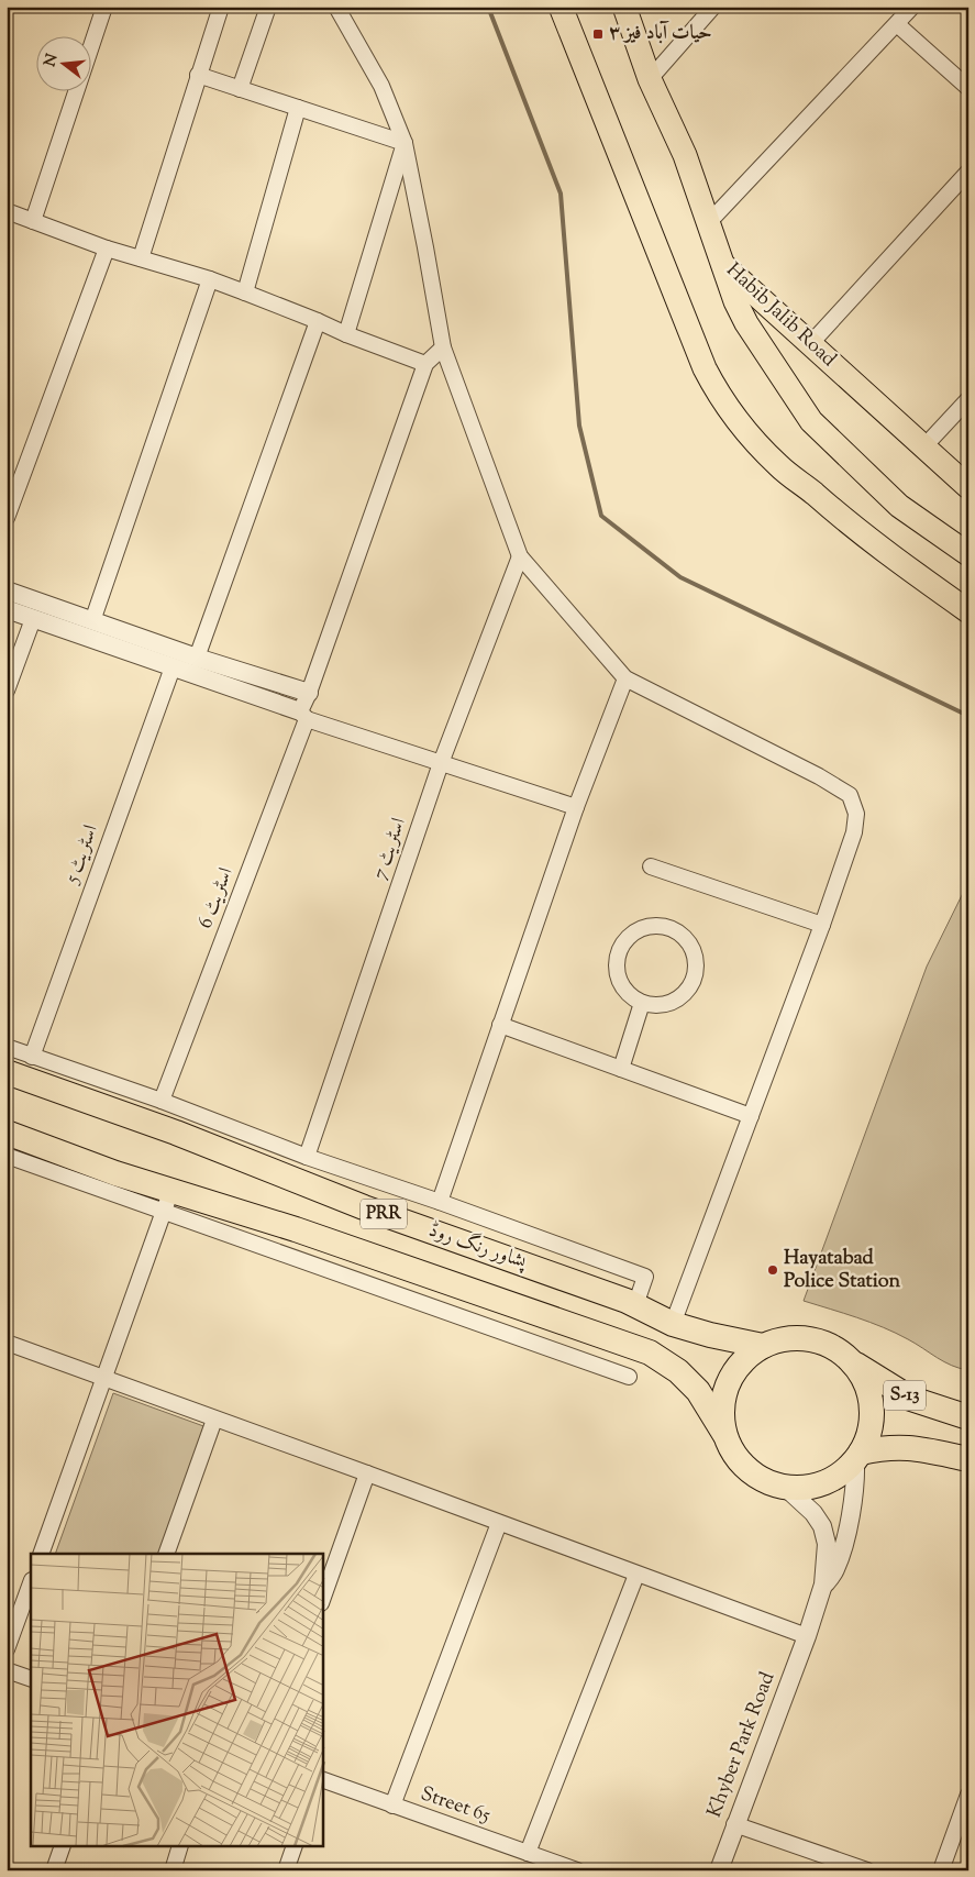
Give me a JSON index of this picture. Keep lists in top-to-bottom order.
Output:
{
  "streets": {
    "highway": ["PRR", "پشاور رنگ روڈ", "S-13"],
    "main road": ["Habib Jalib Road"],
    "street": [
      "اسٹریٹ 7",
      "اسٹریٹ 5",
      "اسٹریٹ 6",
      "Khyber Park Road",
      "Street 65"
    ]
  },
  "crossings": [
    ["PRR", "پشاور رنگ روڈ"],
    ["PRR", "S-13"],
    ["پشاور رنگ روڈ", "S-13"]
  ],
  "places": {
    "transit": ["حیات آباد فیز ۳"],
    "other": ["Hayatabad Police Station"]
  },
  "north": "left"
}
